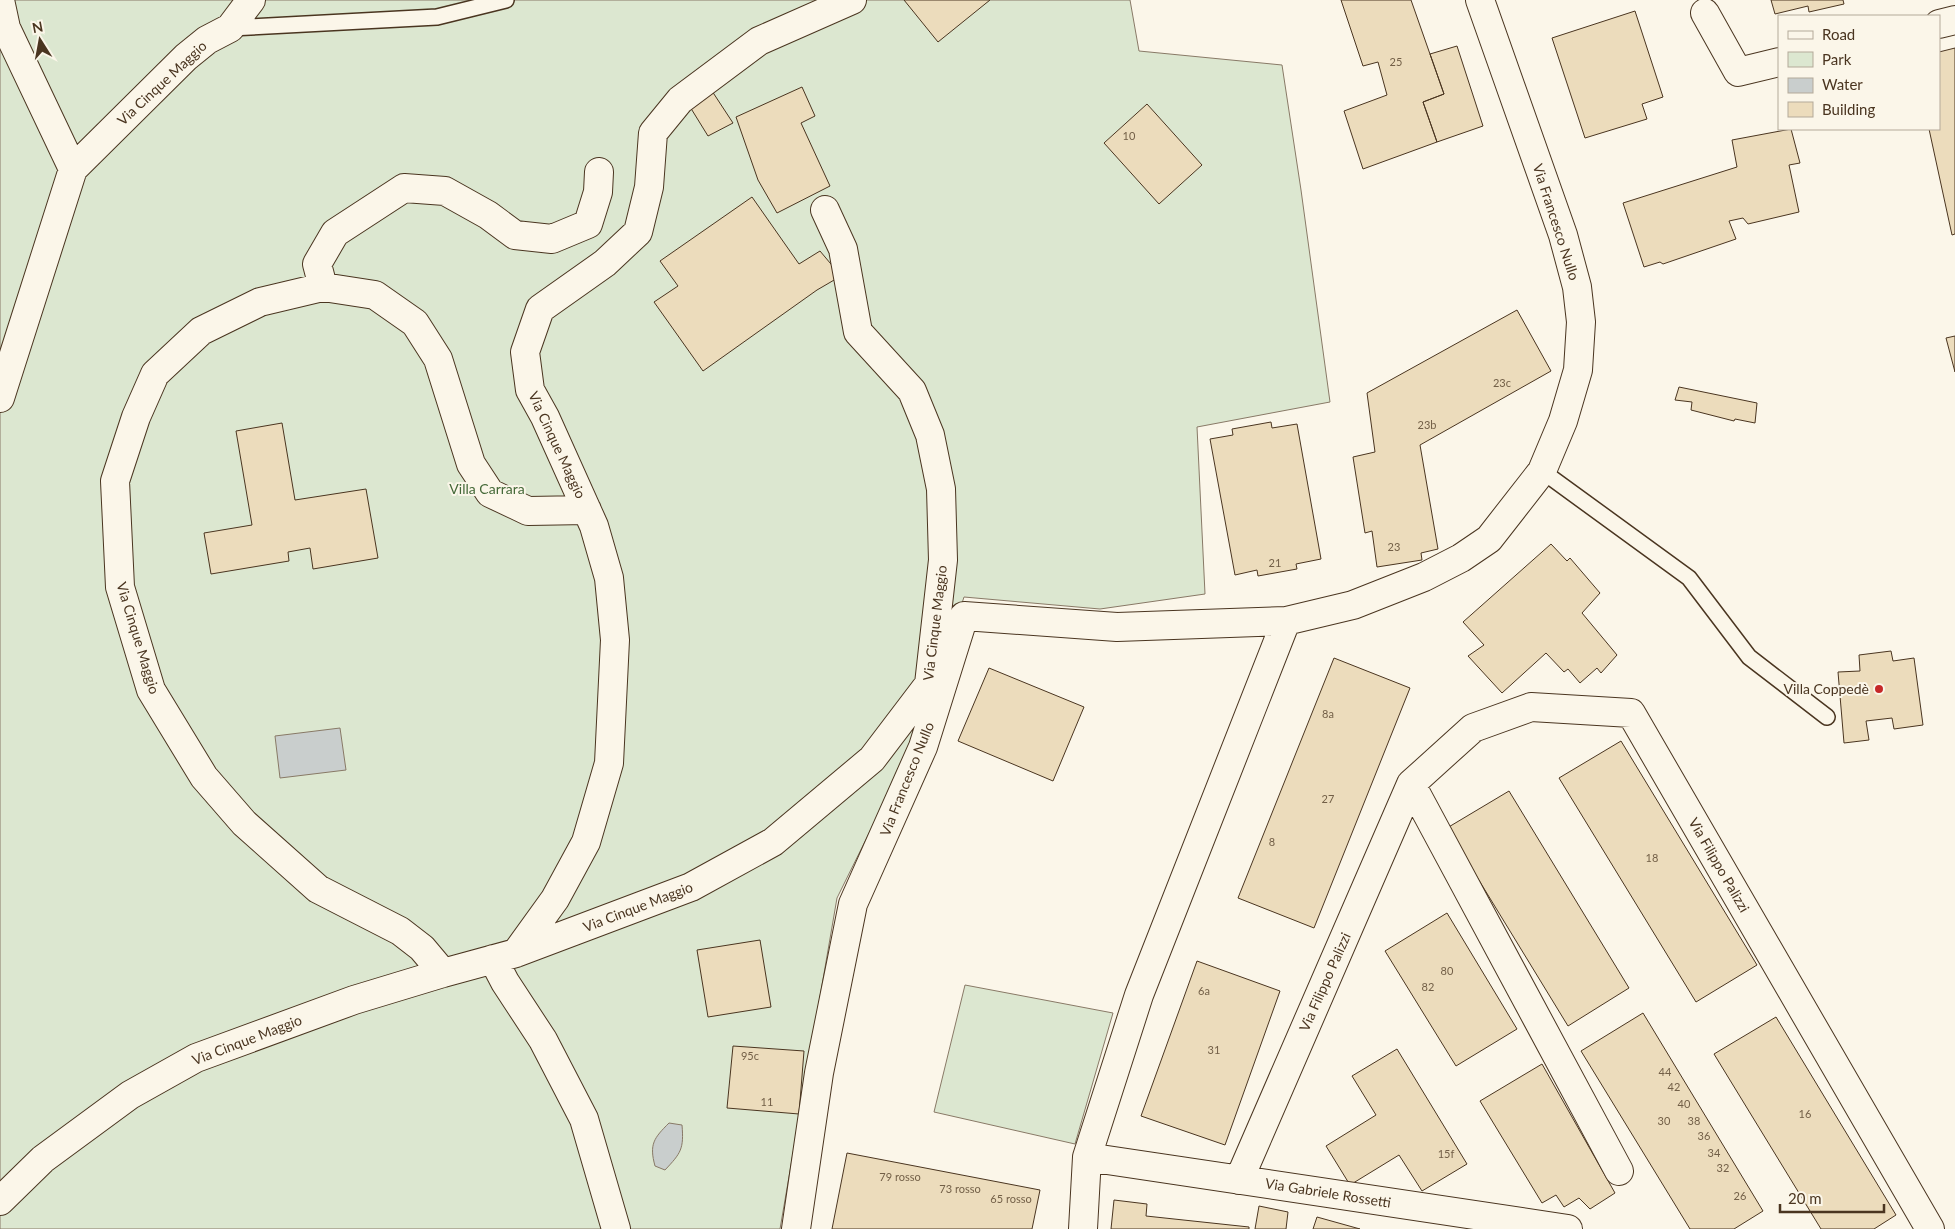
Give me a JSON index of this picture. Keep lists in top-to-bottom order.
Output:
{
  "streets": {
    "street": [
      "Via Cinque Maggio",
      "Via Francesco Nullo",
      "Via Filippo Palizzi",
      "Via Gabriele Rossetti"
    ]
  },
  "crossings": [
    ["Via Filippo Palizzi", "Via Gabriele Rossetti"]
  ],
  "parks": ["Villa Carrara"],
  "places": ["Villa Coppedè"],
  "house_numbers": [
    "25",
    "10",
    "23c",
    "23b",
    "23",
    "21",
    "8a",
    "27",
    "8",
    "18",
    "80",
    "82",
    "6a",
    "31",
    "95c",
    "44",
    "42",
    "11",
    "40",
    "16",
    "30",
    "38",
    "36",
    "34",
    "15f",
    "32",
    "79 rosso",
    "73 rosso",
    "26",
    "65 rosso"
  ],
  "legend": [
    "Road",
    "Park",
    "Water",
    "Building"
  ],
  "scale_bar": "20 m",
  "north": "top"
}
